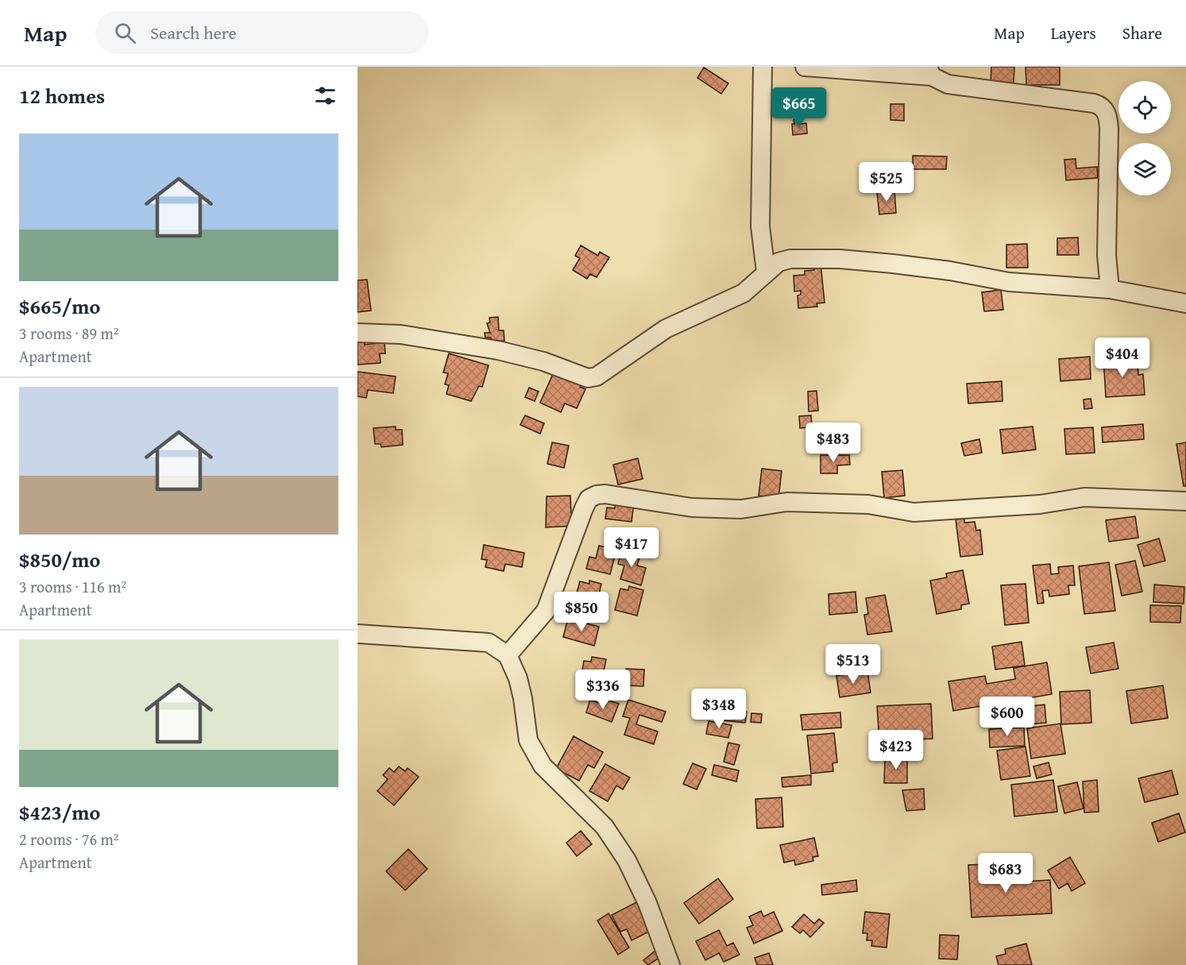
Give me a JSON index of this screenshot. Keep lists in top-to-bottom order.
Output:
{
  "page": {
    "header": "Map",
    "search": "Search here",
    "nav": ["Map", "Layers", "Share"],
    "heading": "12 homes",
    "price": [
      "$665",
      "$525",
      "$404",
      "$483",
      "$417",
      "$850",
      "$513",
      "$336",
      "$348",
      "$600",
      "$423",
      "$683"
    ],
    "list": [
      {
        "name": "$665/mo",
        "note": "3 rooms · 89 m² · Apartment"
      },
      {
        "name": "$850/mo",
        "note": "3 rooms · 116 m² · Apartment"
      },
      {
        "name": "$423/mo",
        "note": "2 rooms · 76 m² · Apartment"
      }
    ]
  }
}
